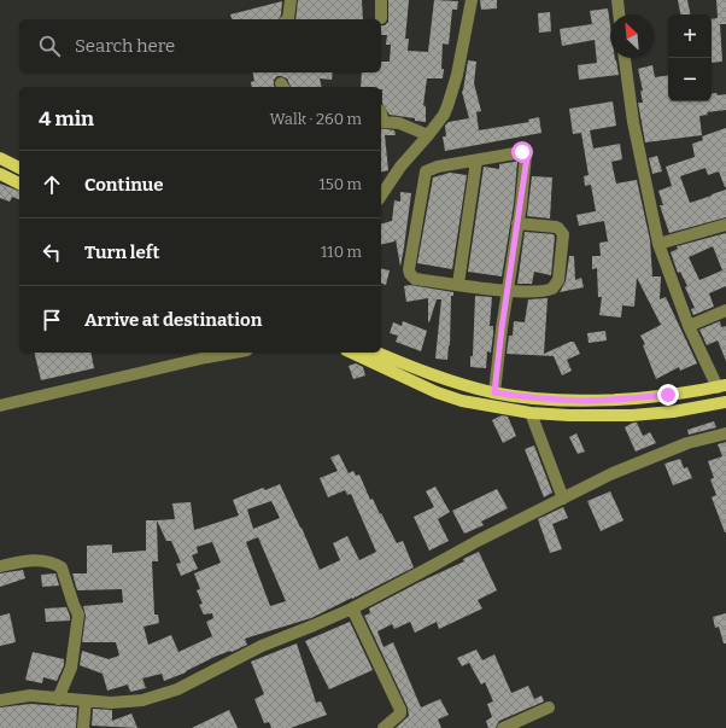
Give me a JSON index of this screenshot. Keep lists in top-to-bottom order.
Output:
{
  "north": "top left",
  "page": {
    "map_buttons": ["+", "−"],
    "search": "Search here",
    "heading": ["4 min", "Walk · 260 m"],
    "list": [
      ["Continue", "150 m"],
      ["Turn left", "110 m"],
      "Arrive at destination"
    ]
  }
}
